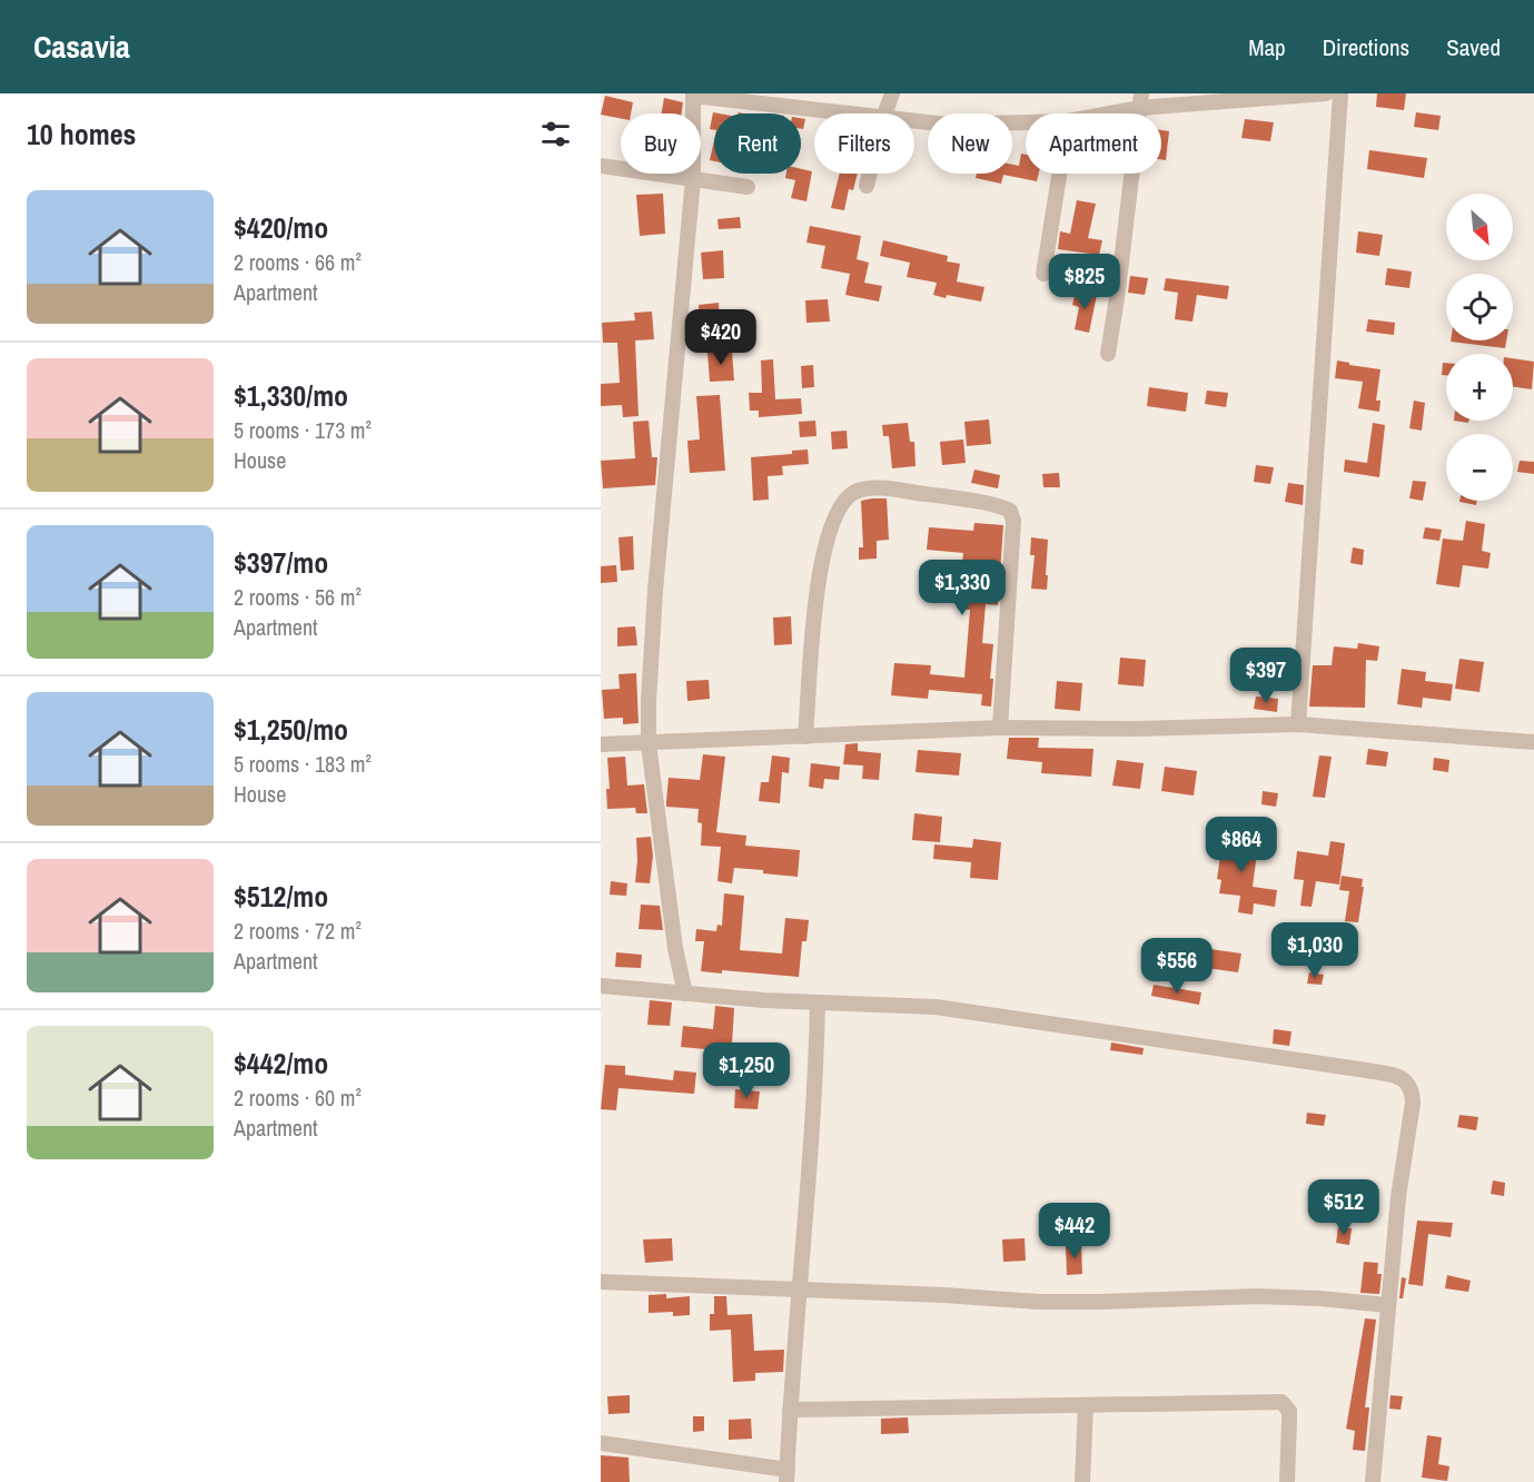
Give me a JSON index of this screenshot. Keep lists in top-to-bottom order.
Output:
{
  "north": "bottom right",
  "page": {
    "header": "Casavia",
    "nav": ["Map", "Directions", "Saved"],
    "heading": "10 homes",
    "chip": [
      "Buy",
      "Rent",
      "Filters",
      "New",
      "Apartment"
    ],
    "list": [
      {
        "name": "$420/mo",
        "note": "2 rooms · 66 m² · Apartment"
      },
      {
        "name": "$1,330/mo",
        "note": "5 rooms · 173 m² · House"
      },
      {
        "name": "$397/mo",
        "note": "2 rooms · 56 m² · Apartment"
      },
      {
        "name": "$1,250/mo",
        "note": "5 rooms · 183 m² · House"
      },
      {
        "name": "$512/mo",
        "note": "2 rooms · 72 m² · Apartment"
      },
      {
        "name": "$442/mo",
        "note": "2 rooms · 60 m² · Apartment"
      }
    ],
    "map_buttons": ["+", "−"],
    "price": [
      "$825",
      "$420",
      "$1,330",
      "$397",
      "$864",
      "$1,030",
      "$556",
      "$1,250",
      "$512",
      "$442"
    ]
  }
}
